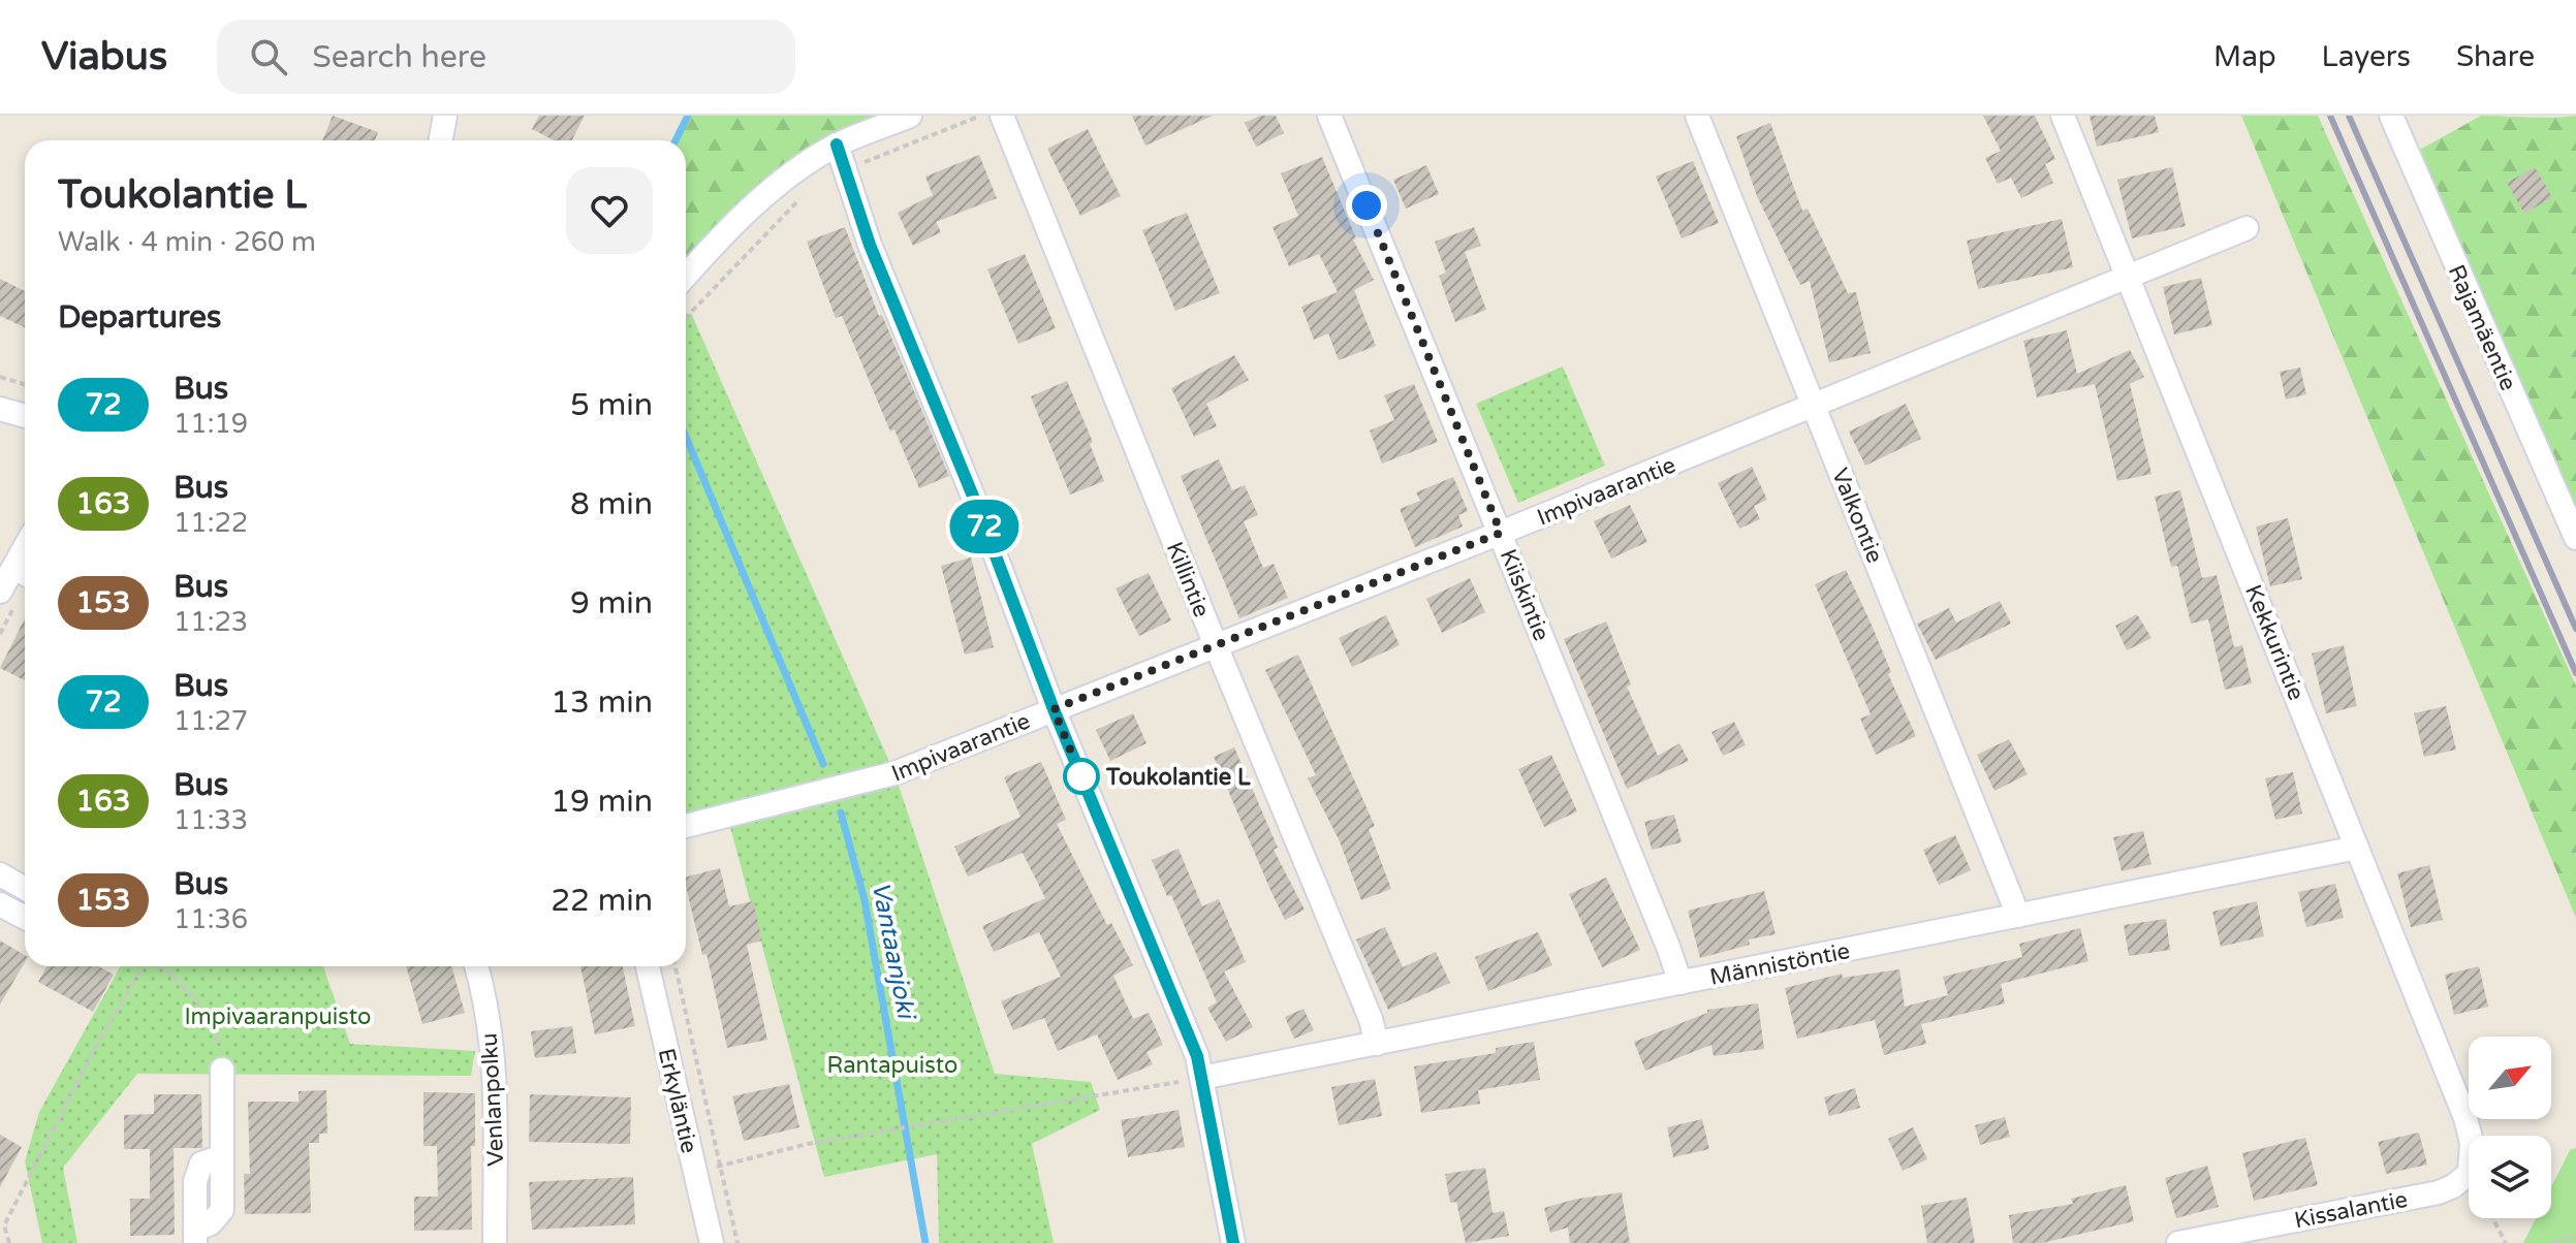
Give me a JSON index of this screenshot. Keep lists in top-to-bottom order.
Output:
{
  "streets": {
    "street": [
      "Rajamäentie",
      "Impivaarantie",
      "Valkontie",
      "Killintie",
      "Kiiskintie",
      "Kekkurintie",
      "Männistöntie",
      "Venlanpolku",
      "Erkyläntie",
      "Kissalantie"
    ]
  },
  "crossings": [
    ["Impivaarantie", "Valkontie"],
    ["Impivaarantie", "Killintie"],
    ["Impivaarantie", "Kiiskintie"],
    ["Impivaarantie", "Kekkurintie"],
    ["Valkontie", "Männistöntie"],
    ["Killintie", "Männistöntie"],
    ["Kiiskintie", "Männistöntie"],
    ["Kekkurintie", "Männistöntie"]
  ],
  "water": ["Vantaanjoki"],
  "parks": ["Impivaaranpuisto", "Rantapuisto"],
  "places": ["Toukolantie L"],
  "lines": ["bus line 72"],
  "north": "top right",
  "page": {
    "header": "Viabus",
    "search": "Search here",
    "nav": ["Map", "Layers", "Share"],
    "on_map": "72",
    "heading": [
      ["Toukolantie L", "Walk · 4 min · 260 m"],
      "Departures"
    ],
    "list": [
      {
        "mark": "72",
        "name": "Bus",
        "note": "11:19",
        "value": "5 min"
      },
      {
        "mark": "163",
        "name": "Bus",
        "note": "11:22",
        "value": "8 min"
      },
      {
        "mark": "153",
        "name": "Bus",
        "note": "11:23",
        "value": "9 min"
      },
      {
        "mark": "72",
        "name": "Bus",
        "note": "11:27",
        "value": "13 min"
      },
      {
        "mark": "163",
        "name": "Bus",
        "note": "11:33",
        "value": "19 min"
      },
      {
        "mark": "153",
        "name": "Bus",
        "note": "11:36",
        "value": "22 min"
      }
    ]
  }
}
